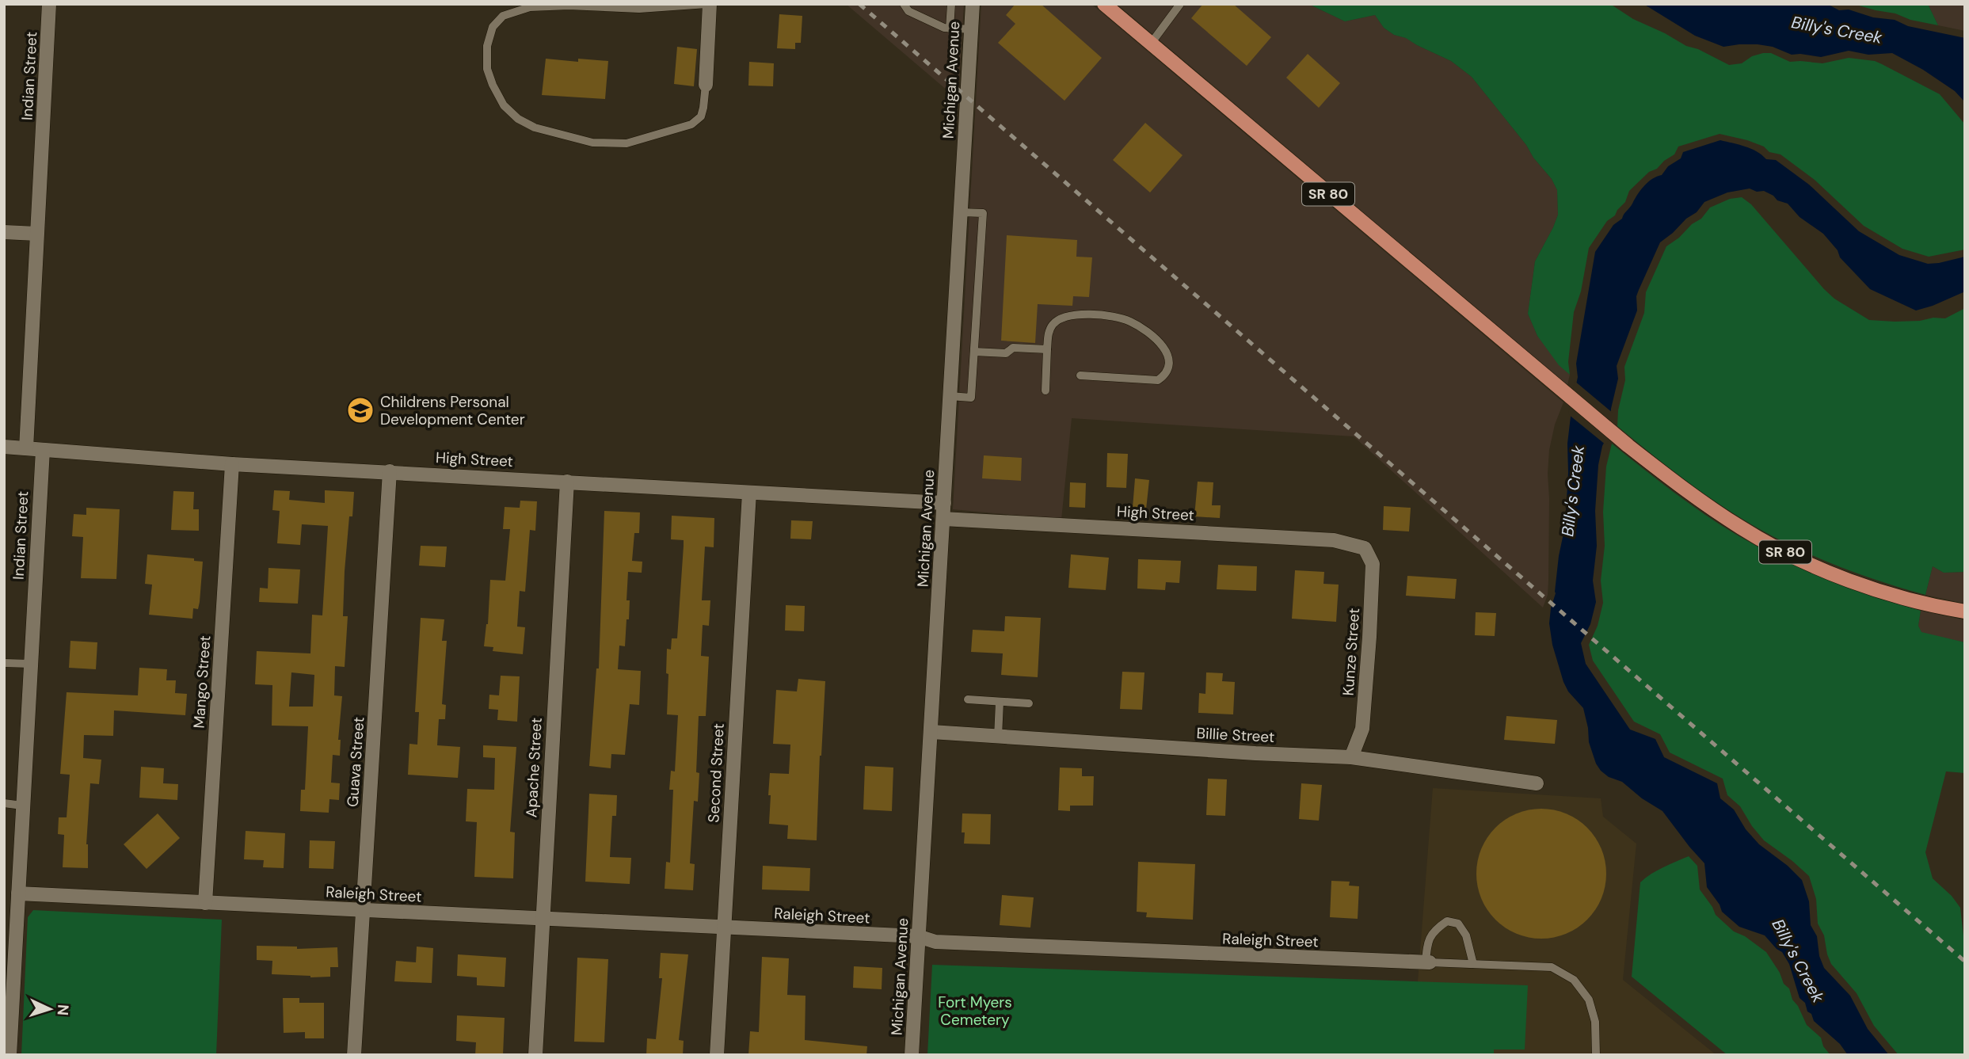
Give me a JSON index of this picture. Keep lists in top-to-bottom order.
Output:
{
  "streets": {
    "main road": ["SR 80"],
    "street": [
      "Indian Street",
      "Michigan Avenue",
      "High Street",
      "Kunze Street",
      "Mango Street",
      "Billie Street",
      "Guava Street",
      "Apache Street",
      "Second Street",
      "Raleigh Street"
    ]
  },
  "crossings": [
    ["Indian Street", "High Street"],
    ["Indian Street", "Raleigh Street"],
    ["Michigan Avenue", "High Street"],
    ["Michigan Avenue", "Billie Street"],
    ["Michigan Avenue", "Raleigh Street"],
    ["High Street", "Kunze Street"],
    ["High Street", "Mango Street"],
    ["High Street", "Guava Street"],
    ["High Street", "Apache Street"],
    ["High Street", "Second Street"],
    ["Kunze Street", "Billie Street"],
    ["Mango Street", "Raleigh Street"],
    ["Guava Street", "Raleigh Street"],
    ["Apache Street", "Raleigh Street"],
    ["Second Street", "Raleigh Street"]
  ],
  "water": ["Billy's Creek"],
  "parks": ["Fort Myers Cemetery"],
  "places": {
    "school or university": ["Childrens Personal Development Center"]
  },
  "north": "right"
}
